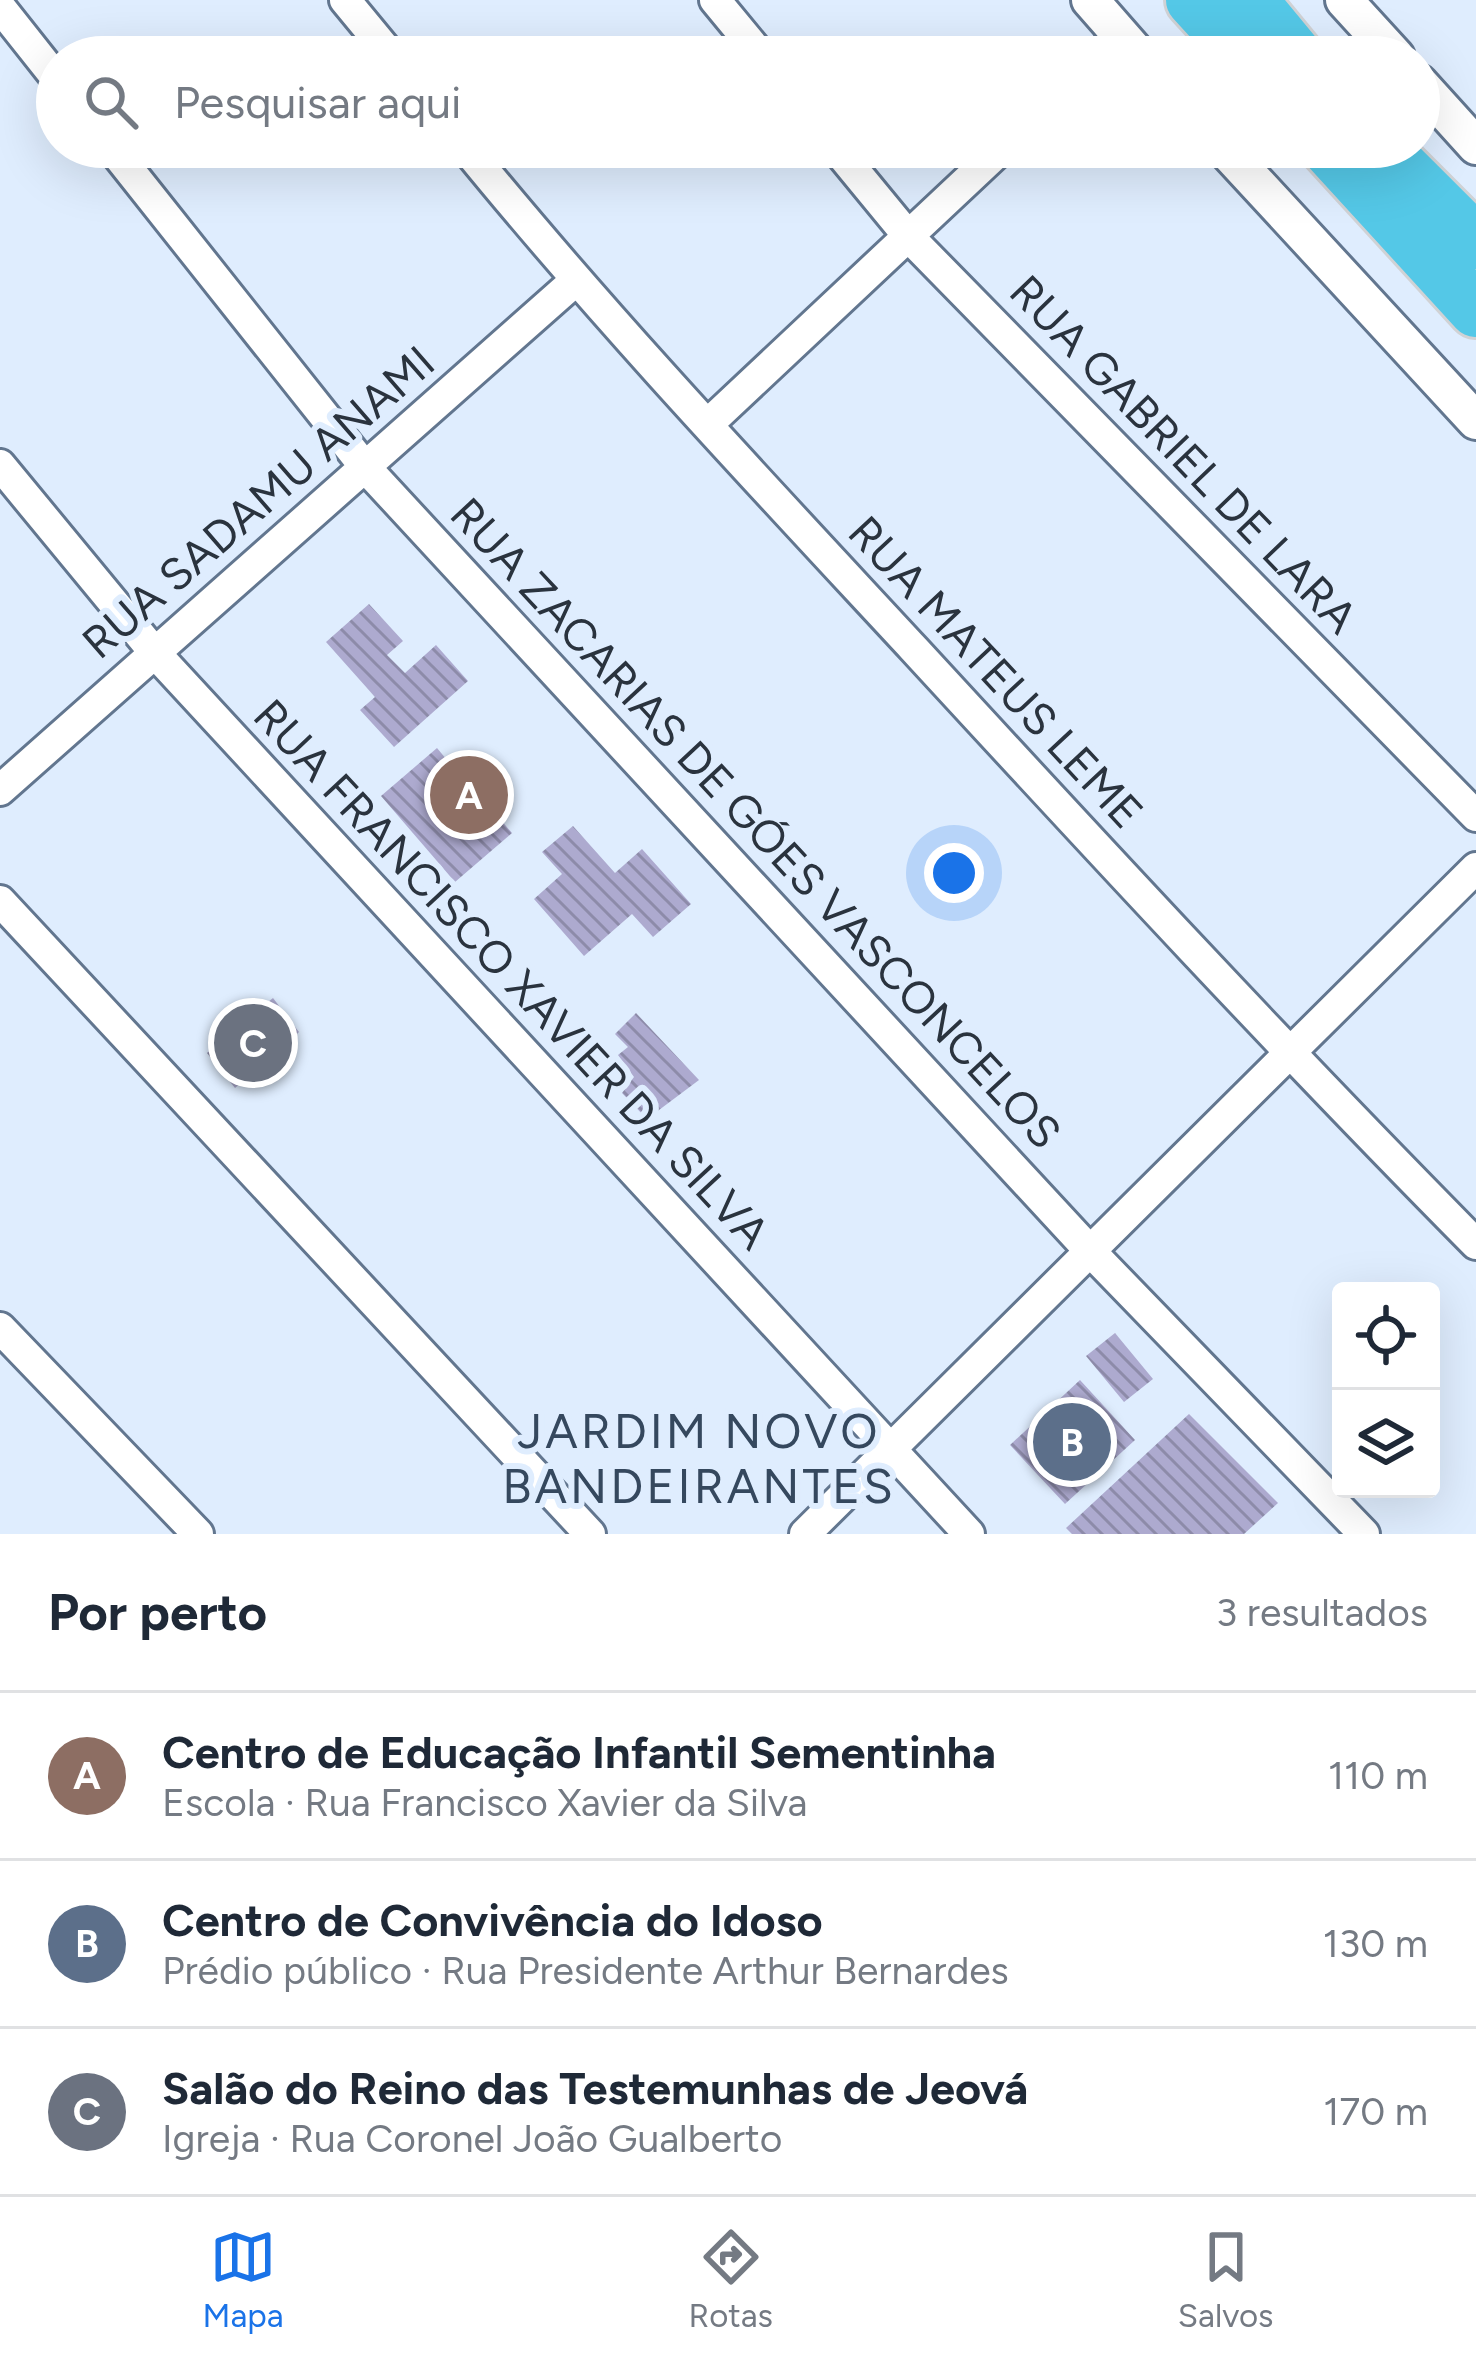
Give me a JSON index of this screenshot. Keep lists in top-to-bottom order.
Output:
{
  "streets": {
    "street": [
      "RUA GABRIEL DE LARA",
      "RUA SADAMU ANAMI",
      "RUA MATEUS LEME",
      "RUA ZACARIAS DE GÓES VASCONCELOS",
      "RUA FRANCISCO XAVIER DA SILVA"
    ]
  },
  "crossings": [
    ["RUA SADAMU ANAMI", "RUA MATEUS LEME"],
    ["RUA SADAMU ANAMI", "RUA ZACARIAS DE GÓES VASCONCELOS"],
    ["RUA SADAMU ANAMI", "RUA FRANCISCO XAVIER DA SILVA"]
  ],
  "districts": ["JARDIM NOVO BANDEIRANTES"],
  "page": {
    "search": "Pesquisar aqui",
    "pins": ["A", "C", "B"],
    "heading": ["Por perto", "3 resultados"],
    "list": [
      {
        "mark": "A",
        "name": "Centro de Educação Infantil Sementinha",
        "note": "Escola · Rua Francisco Xavier da Silva",
        "value": "110 m"
      },
      {
        "mark": "B",
        "name": "Centro de Convivência do Idoso",
        "note": "Prédio público · Rua Presidente Arthur Bernardes",
        "value": "130 m"
      },
      {
        "mark": "C",
        "name": "Salão do Reino das Testemunhas de Jeová",
        "note": "Igreja · Rua Coronel João Gualberto",
        "value": "170 m"
      }
    ],
    "nav": ["Mapa", "Rotas", "Salvos"]
  }
}
